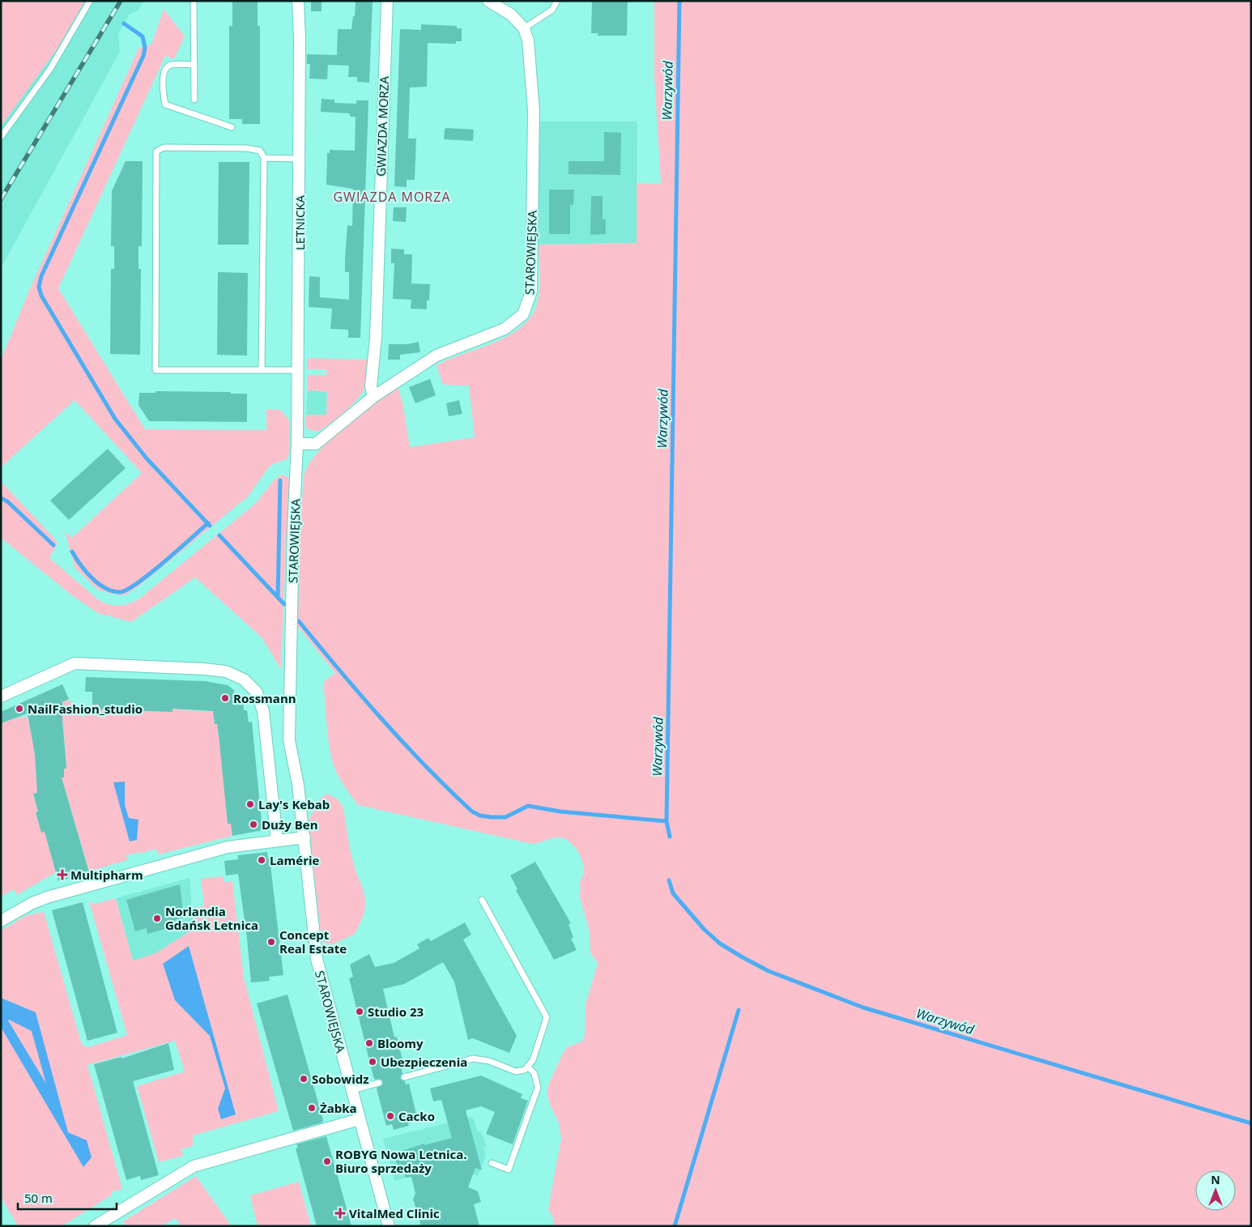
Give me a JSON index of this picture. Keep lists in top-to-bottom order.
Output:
{
  "streets": {
    "street": ["GWIAZDA MORZA", "LETNICKA", "STAROWIEJSKA"]
  },
  "crossings": [
    ["GWIAZDA MORZA", "STAROWIEJSKA"],
    ["LETNICKA", "STAROWIEJSKA"]
  ],
  "districts": ["GWIAZDA MORZA"],
  "water": ["Warzywód"],
  "places": {
    "other": [
      "Rossmann",
      "NailFashion_studio",
      "Lay's Kebab",
      "Duży Ben",
      "Lamérie",
      "Norlandia Gdańsk Letnica",
      "Concept Real Estate",
      "Studio 23",
      "Bloomy",
      "Ubezpieczenia",
      "Sobowidz",
      "Żabka",
      "Cacko",
      "ROBYG Nowa Letnica. Biuro sprzedaży"
    ],
    "health": ["Multipharm", "VitalMed Clinic"]
  },
  "scale_bar": "50 m",
  "north": "top"
}
